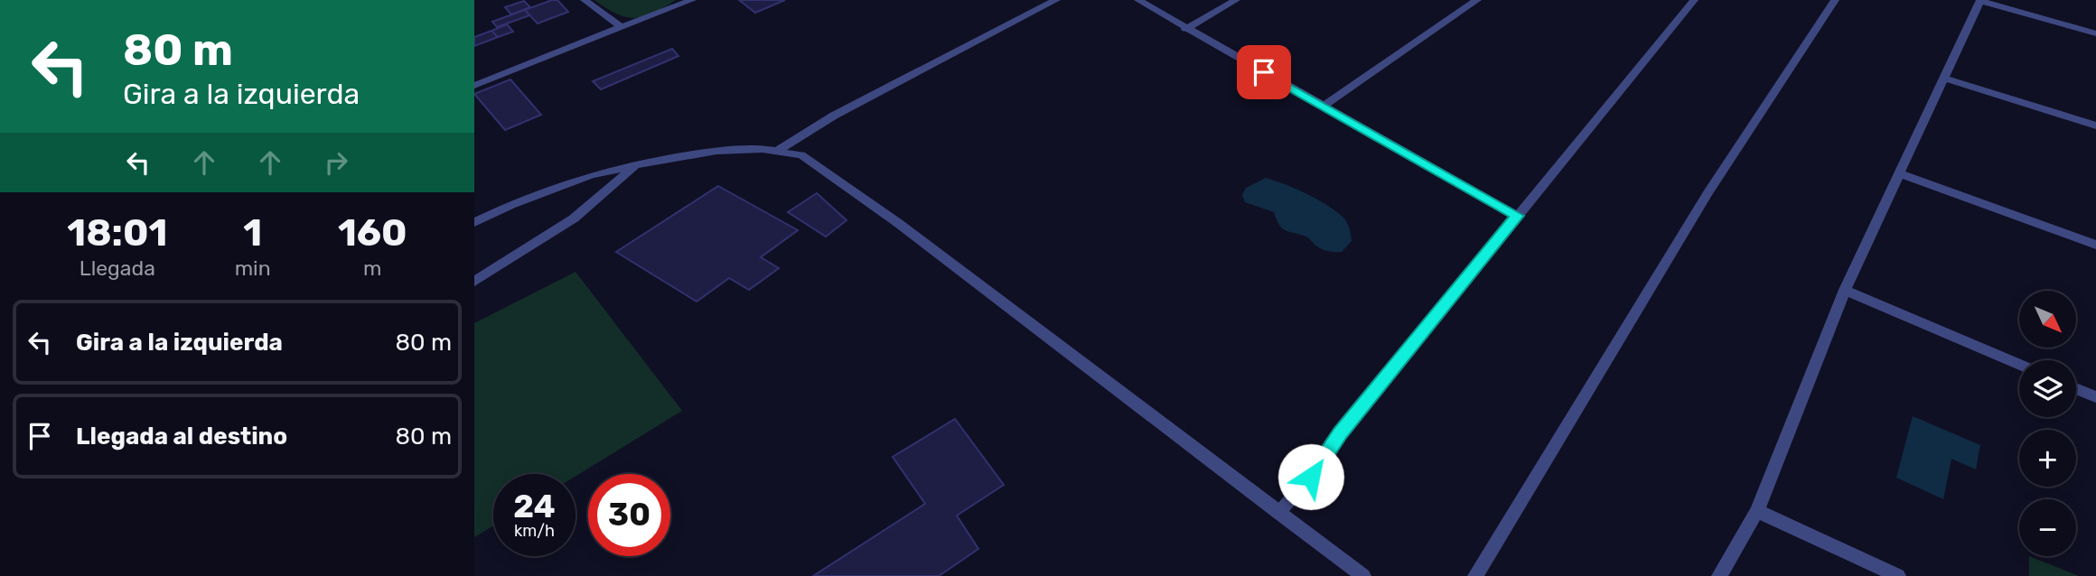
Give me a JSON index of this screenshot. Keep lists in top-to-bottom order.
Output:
{
  "north": "bottom right",
  "page": {
    "turn": ["80 m", "Gira a la izquierda"],
    "eta": [
      "18:01",
      "Llegada",
      "1",
      "min",
      "160",
      "m"
    ],
    "map_buttons": ["+", "−"],
    "list": [
      {
        "name": "Gira a la izquierda",
        "value": "80 m"
      },
      {
        "name": "Llegada al destino",
        "value": "80 m"
      }
    ],
    "speed": "24 km/h",
    "limit": "30"
  }
}
